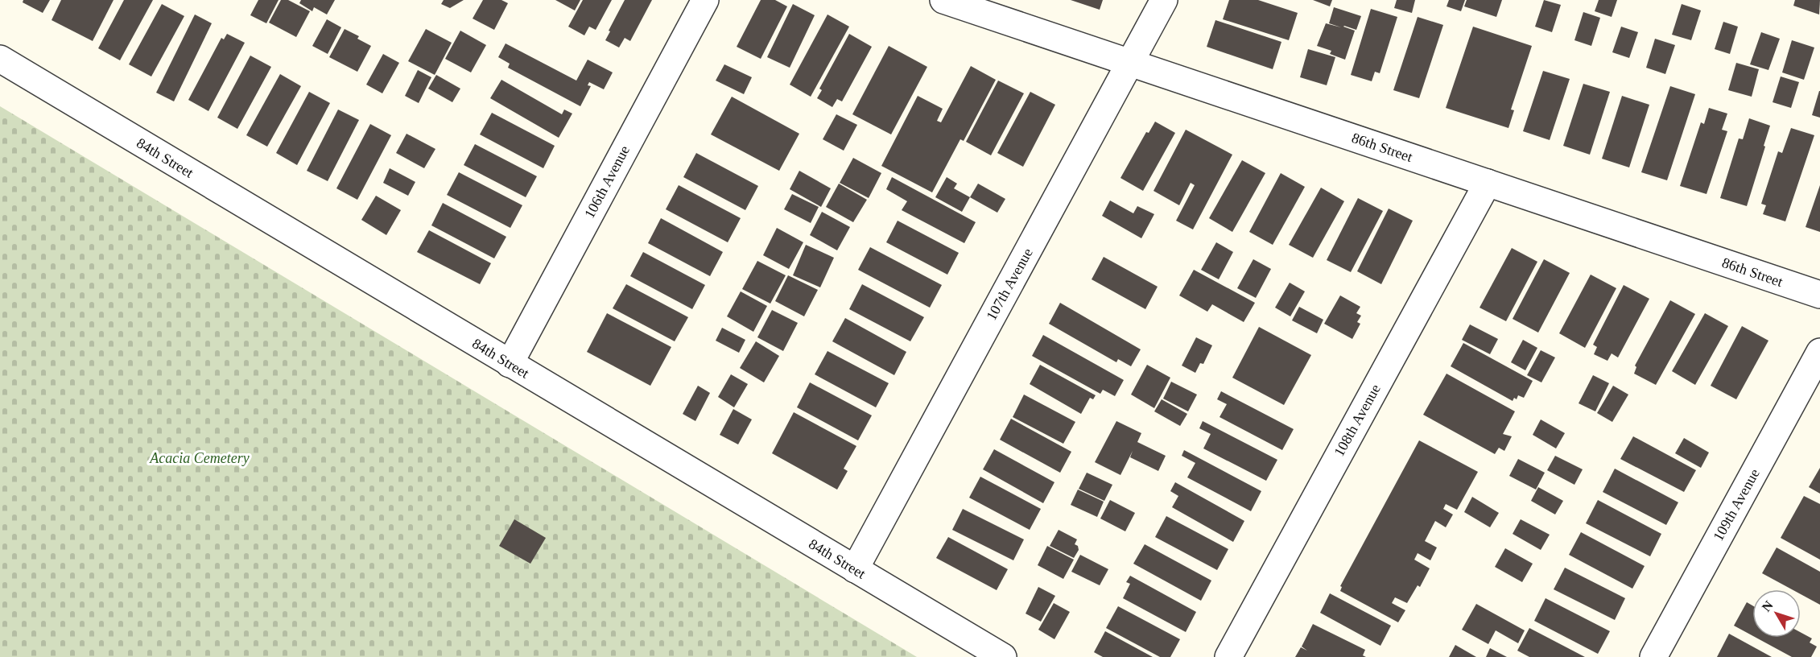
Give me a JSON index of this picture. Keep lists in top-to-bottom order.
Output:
{
  "streets": {
    "street": [
      "86th Street",
      "84th Street",
      "106th Avenue",
      "107th Avenue",
      "108th Avenue",
      "109th Avenue"
    ]
  },
  "crossings": [
    ["86th Street", "107th Avenue"],
    ["86th Street", "108th Avenue"],
    ["84th Street", "106th Avenue"],
    ["84th Street", "107th Avenue"]
  ],
  "parks": ["Acacia Cemetery"],
  "north": "top left"
}
